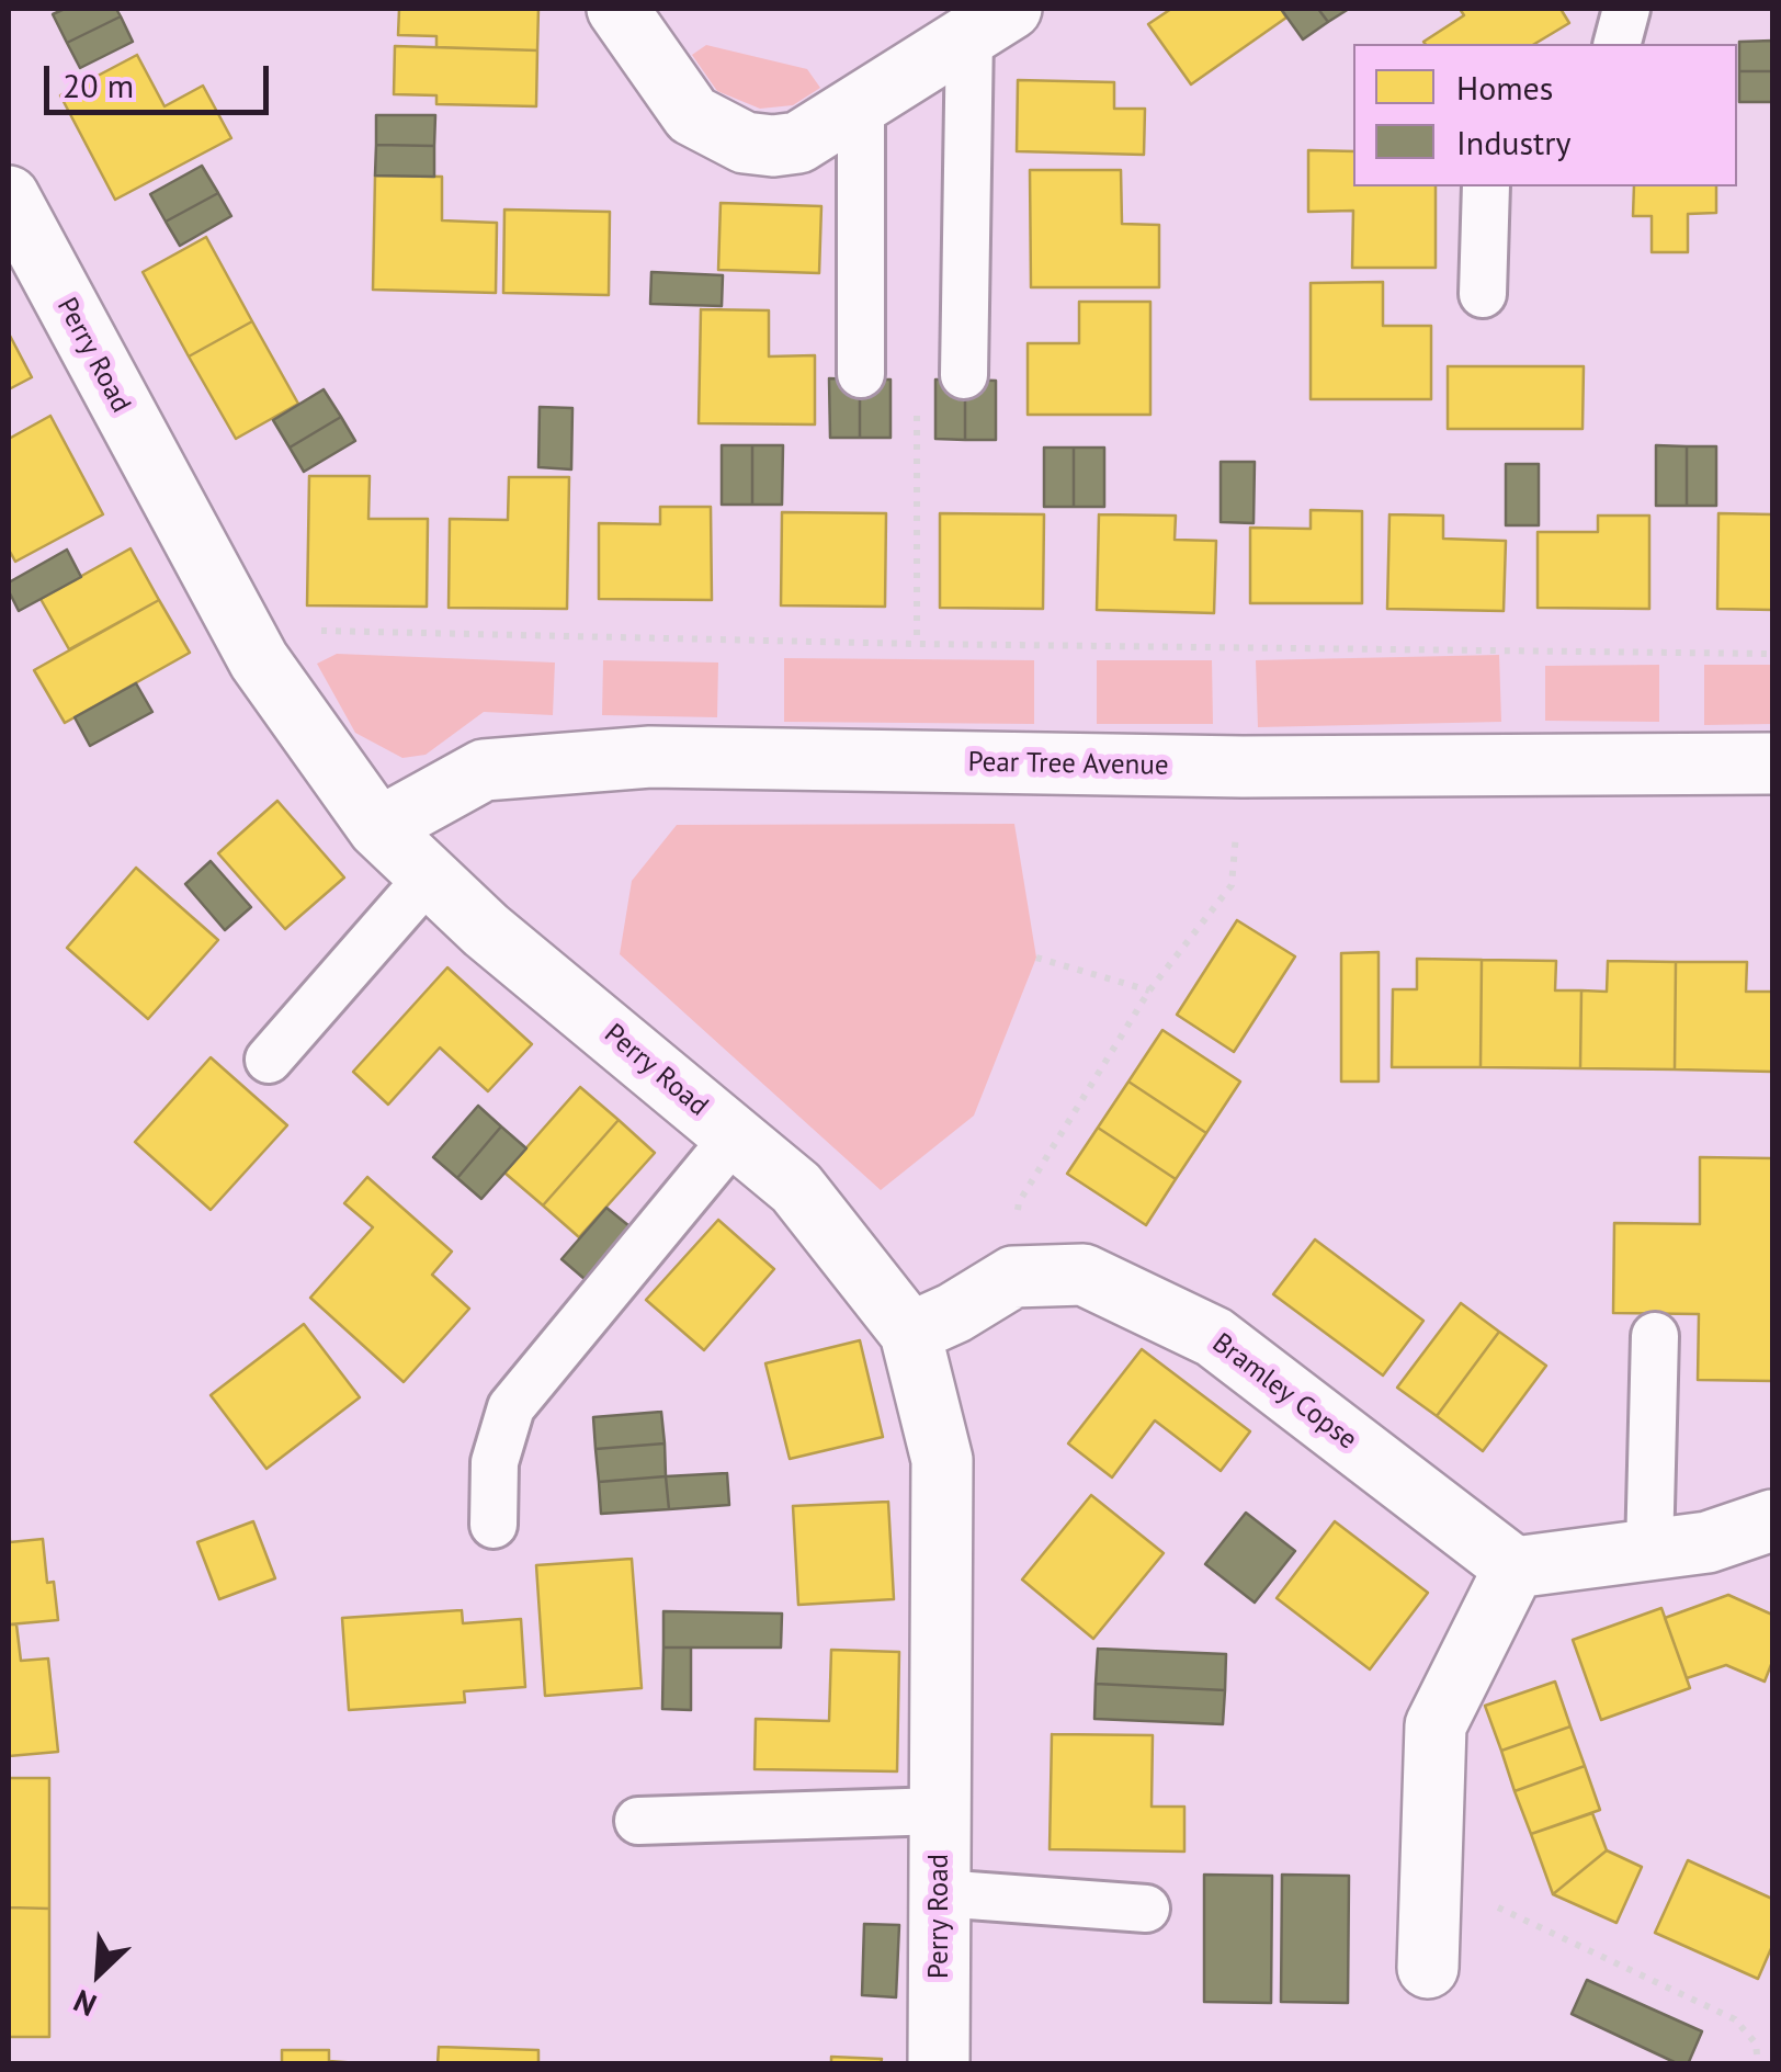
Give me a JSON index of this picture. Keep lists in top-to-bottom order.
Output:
{
  "streets": {
    "street": ["Perry Road", "Pear Tree Avenue", "Bramley Copse"]
  },
  "crossings": [
    ["Perry Road", "Pear Tree Avenue"],
    ["Perry Road", "Bramley Copse"]
  ],
  "legend": ["Homes", "Industry"],
  "scale_bar": "20 m",
  "north": "bottom left"
}
